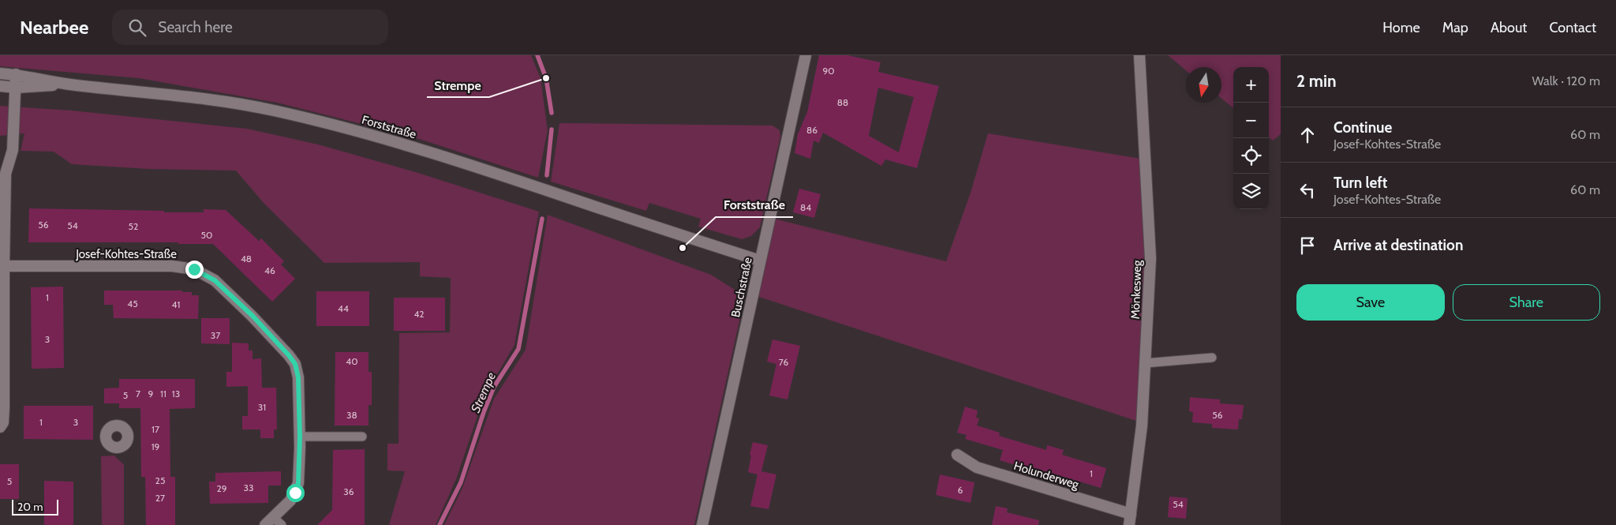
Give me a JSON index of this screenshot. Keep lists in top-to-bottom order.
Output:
{
  "streets": {
    "street": [
      "Forststraße",
      "Josef-Kohtes-Straße",
      "Buschstraße",
      "Mönkesweg",
      "Holunderweg"
    ]
  },
  "crossings": [
    ["Forststraße", "Buschstraße"],
    ["Mönkesweg", "Holunderweg"]
  ],
  "water": ["Strempe"],
  "places": ["Strempe", "Forststraße"],
  "house_numbers": [
    "90",
    "88",
    "86",
    "84",
    "56",
    "54",
    "52",
    "50",
    "48",
    "46",
    "1",
    "45",
    "41",
    "44",
    "42",
    "37",
    "3",
    "40",
    "76",
    "7",
    "9",
    "11",
    "13",
    "5",
    "31",
    "38",
    "56",
    "1",
    "3",
    "17",
    "19",
    "1",
    "25",
    "5",
    "33",
    "29",
    "6",
    "36",
    "27",
    "54"
  ],
  "scale_bar": "20 m",
  "north": "bottom",
  "page": {
    "header": "Nearbee",
    "search": "Search here",
    "nav": [
      "Home",
      "Map",
      "About",
      "Contact"
    ],
    "heading": ["2 min", "Walk · 120 m"],
    "map_buttons": ["+", "−"],
    "list": [
      ["Continue", "Josef-Kohtes-Straße", "60 m"],
      ["Turn left", "Josef-Kohtes-Straße", "60 m"],
      "Arrive at destination"
    ],
    "buttons": ["Save", "Share"],
    "scale": "20 m"
  }
}
